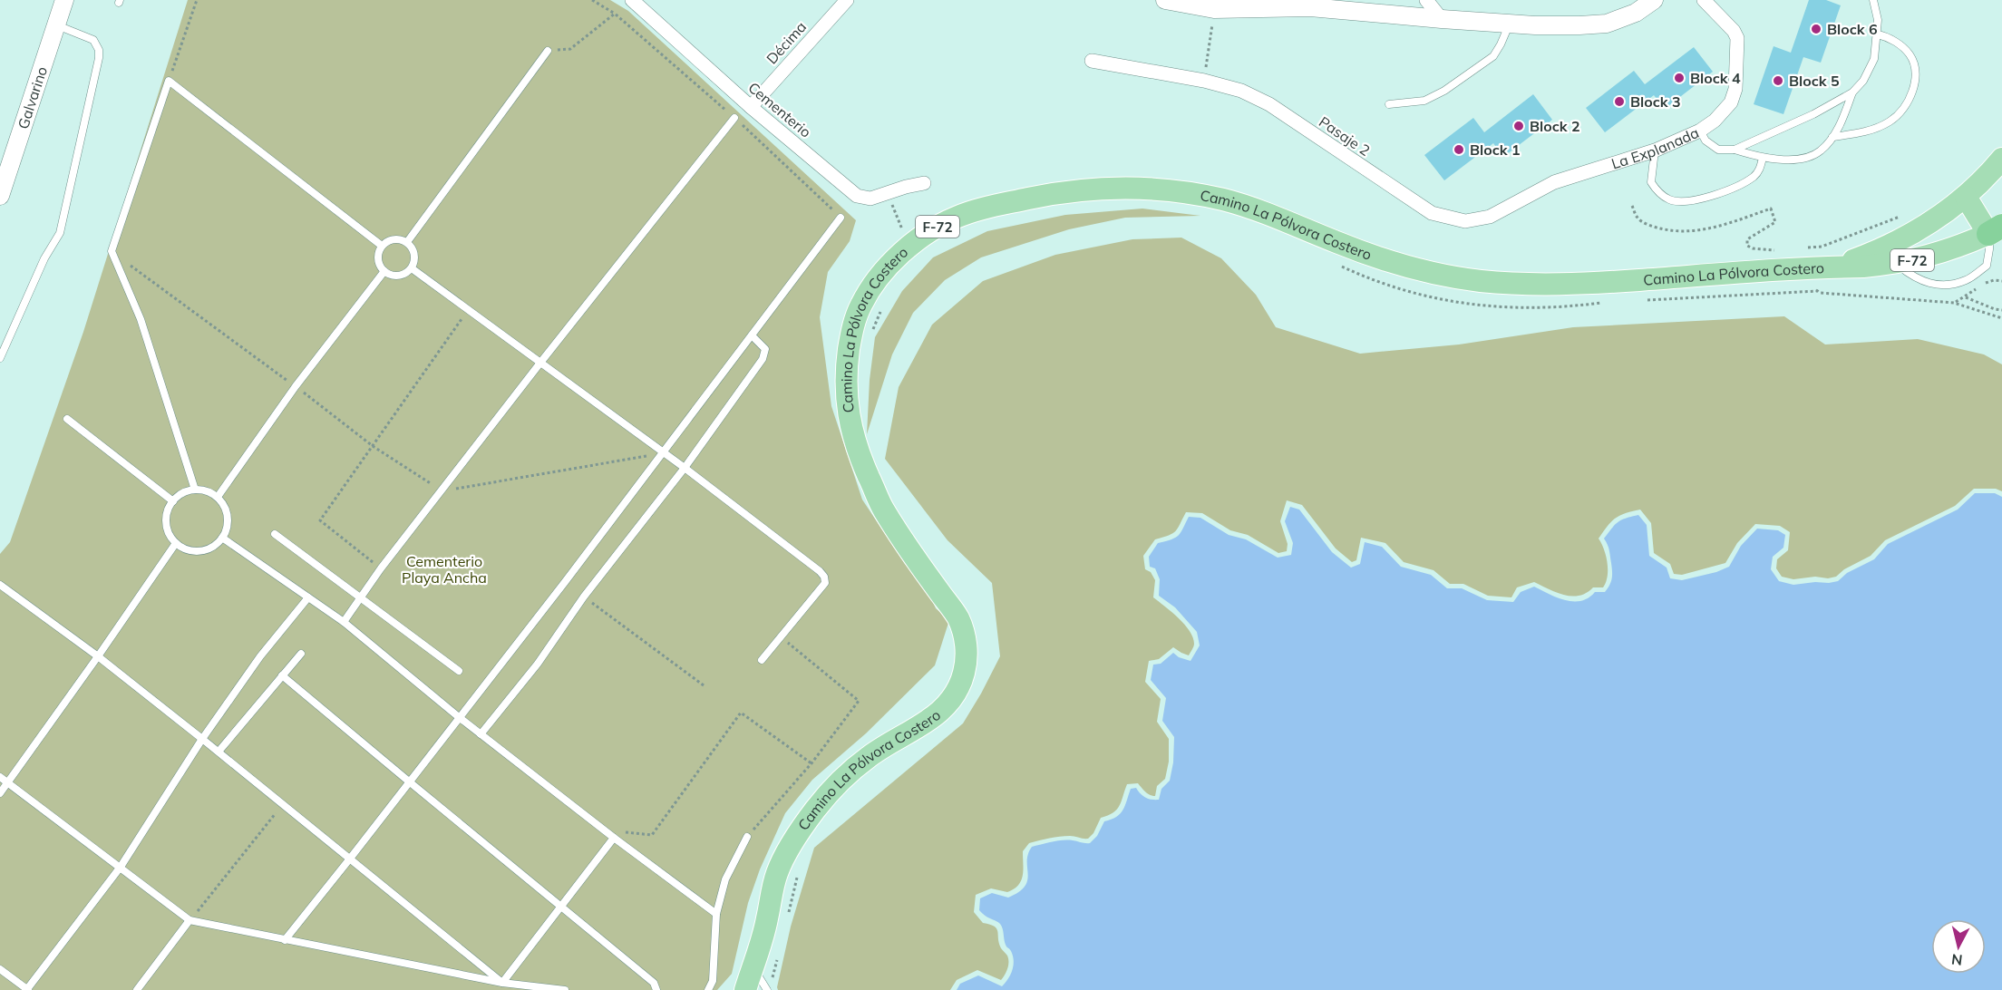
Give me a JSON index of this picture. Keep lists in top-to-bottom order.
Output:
{
  "streets": {
    "main road": ["Camino La Pólvora Costero", "F-72"],
    "street": [
      "Décima",
      "Galvarino",
      "Cementerio",
      "Pasaje 2",
      "La Explanada"
    ]
  },
  "crossings": [
    ["Décima", "Cementerio"],
    ["Pasaje 2", "La Explanada"]
  ],
  "parks": ["Cementerio Playa Ancha"],
  "places": [
    "Block 6",
    "Block 4",
    "Block 5",
    "Block 3",
    "Block 2",
    "Block 1"
  ],
  "north": "bottom"
}
